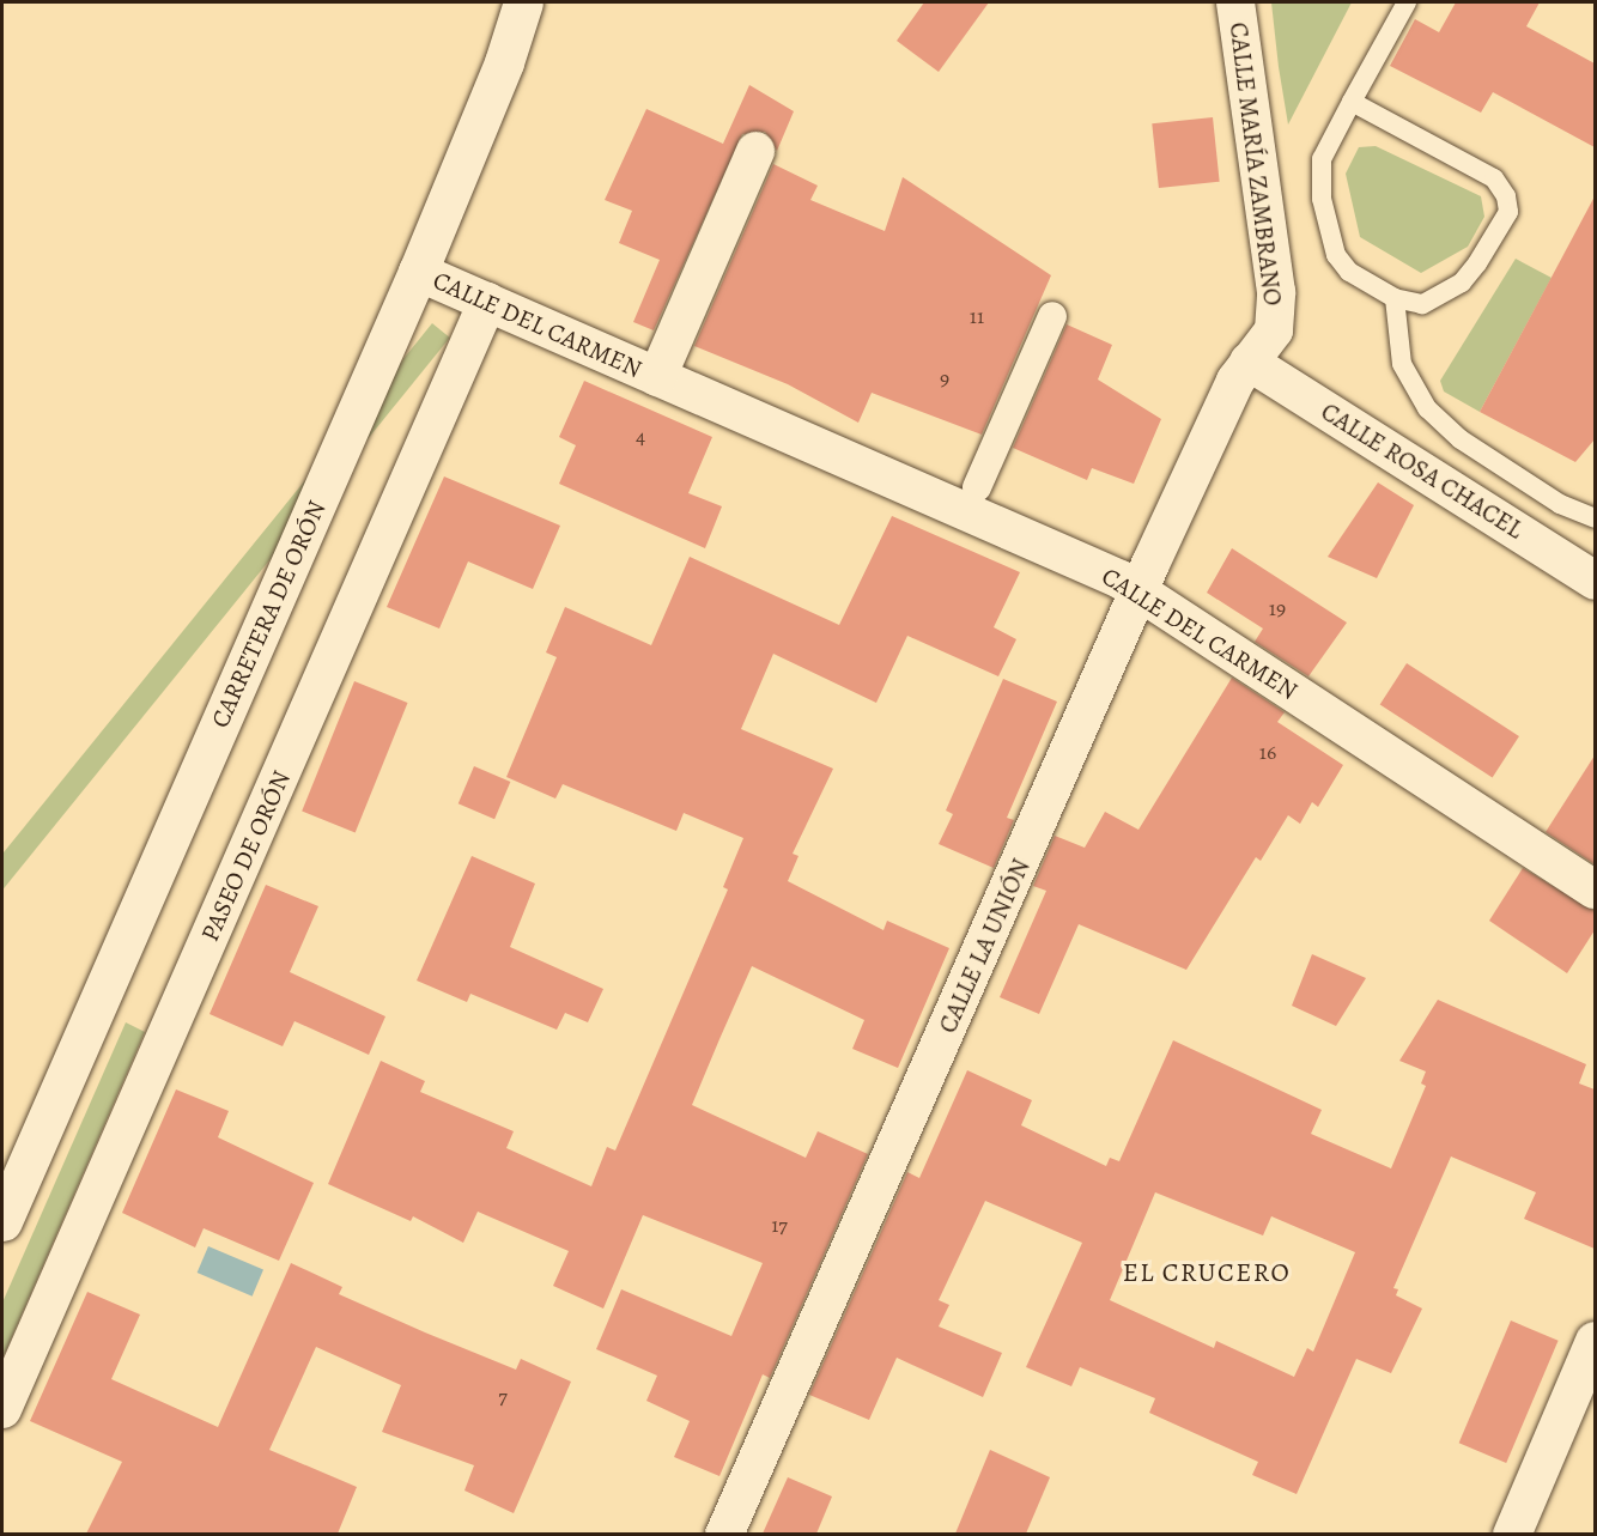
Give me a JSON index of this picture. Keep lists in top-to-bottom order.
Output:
{
  "streets": {
    "street": [
      "CALLE MARÍA ZAMBRANO",
      "CALLE DEL CARMEN",
      "CALLE ROSA CHACEL",
      "CARRETERA DE ORÓN",
      "PASEO DE ORÓN",
      "CALLE LA UNIÓN"
    ]
  },
  "crossings": [
    ["CALLE MARÍA ZAMBRANO", "CALLE ROSA CHACEL"],
    ["CALLE MARÍA ZAMBRANO", "CALLE LA UNIÓN"],
    ["CALLE DEL CARMEN", "CARRETERA DE ORÓN"],
    ["CALLE DEL CARMEN", "PASEO DE ORÓN"],
    ["CALLE DEL CARMEN", "CALLE LA UNIÓN"],
    ["CALLE ROSA CHACEL", "CALLE LA UNIÓN"]
  ],
  "districts": ["EL CRUCERO"],
  "house_numbers": [
    "11",
    "9",
    "4",
    "19",
    "16",
    "17",
    "7"
  ]
}
